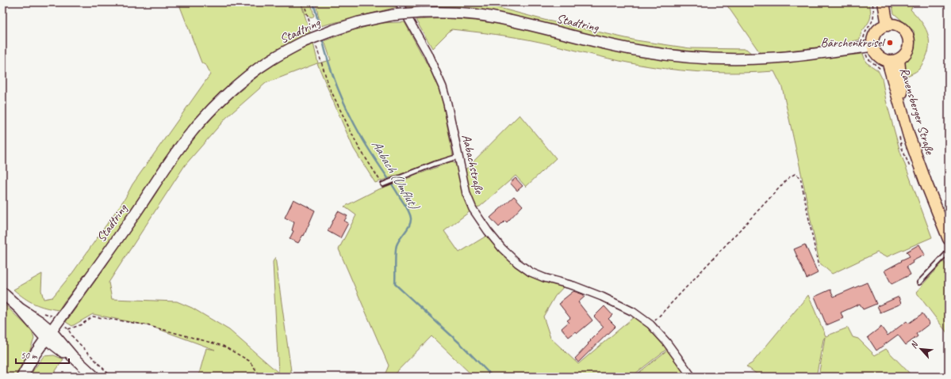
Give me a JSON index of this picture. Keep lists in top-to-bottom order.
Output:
{
  "streets": {
    "main road": ["Ravensberger Straße"],
    "street": ["Stadtring", "Aabachstraße"]
  },
  "crossings": [
    ["Stadtring", "Ravensberger Straße"]
  ],
  "water": ["Aabach (Umflut)"],
  "places": ["Bärchenkreisel"],
  "scale_bar": "50 m",
  "north": "top left"
}
